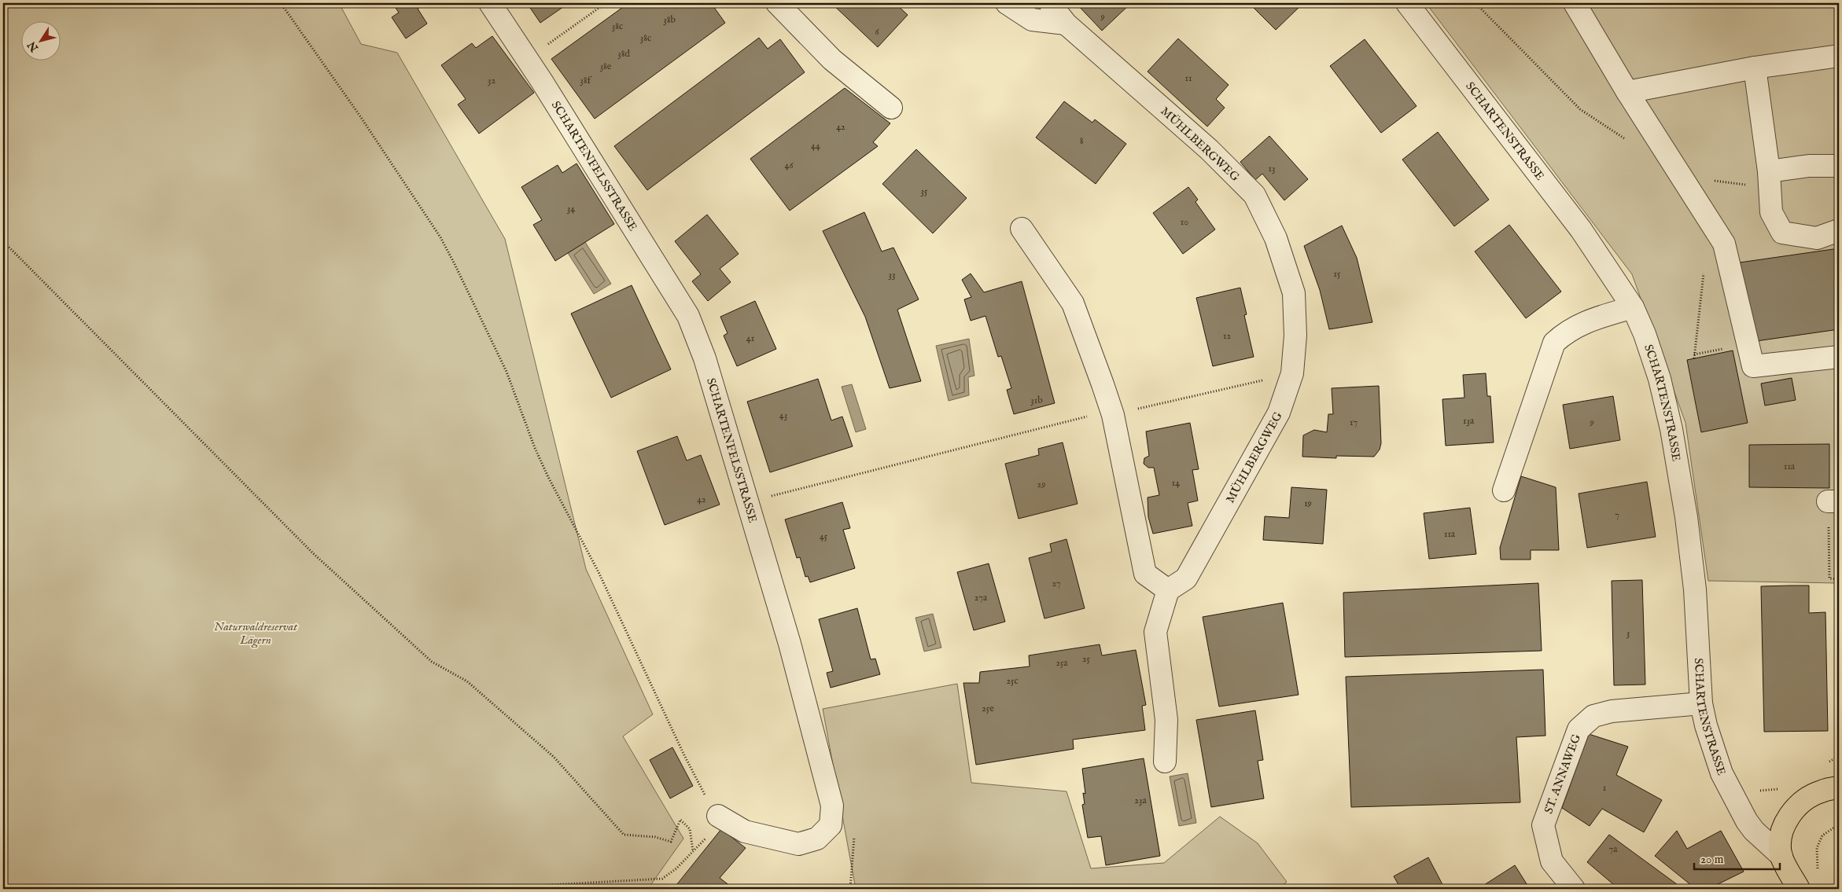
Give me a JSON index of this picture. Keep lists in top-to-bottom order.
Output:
{
  "streets": {
    "street": [
      "SCHARTENSTRASSE",
      "MÜHLBERGWEG",
      "SCHARTENFELSSTRASSE",
      "ST. ANNAWEG"
    ]
  },
  "crossings": [
    ["SCHARTENSTRASSE", "ST. ANNAWEG"]
  ],
  "parks": ["Naturwaldreservat Lägern"],
  "house_numbers": [
    "9",
    "38b",
    "38c",
    "6",
    "38c",
    "38d",
    "38e",
    "11",
    "32",
    "38f",
    "42",
    "8",
    "44",
    "46",
    "13",
    "35",
    "34",
    "10",
    "15",
    "33",
    "12",
    "41",
    "31b",
    "43",
    "13a",
    "17",
    "9",
    "11a",
    "14",
    "29",
    "42",
    "19",
    "7",
    "11a",
    "45",
    "27",
    "27a",
    "3",
    "25",
    "25a",
    "25c",
    "25e",
    "1",
    "23a",
    "7a"
  ],
  "scale_bar": "20 m",
  "north": "bottom left"
}
